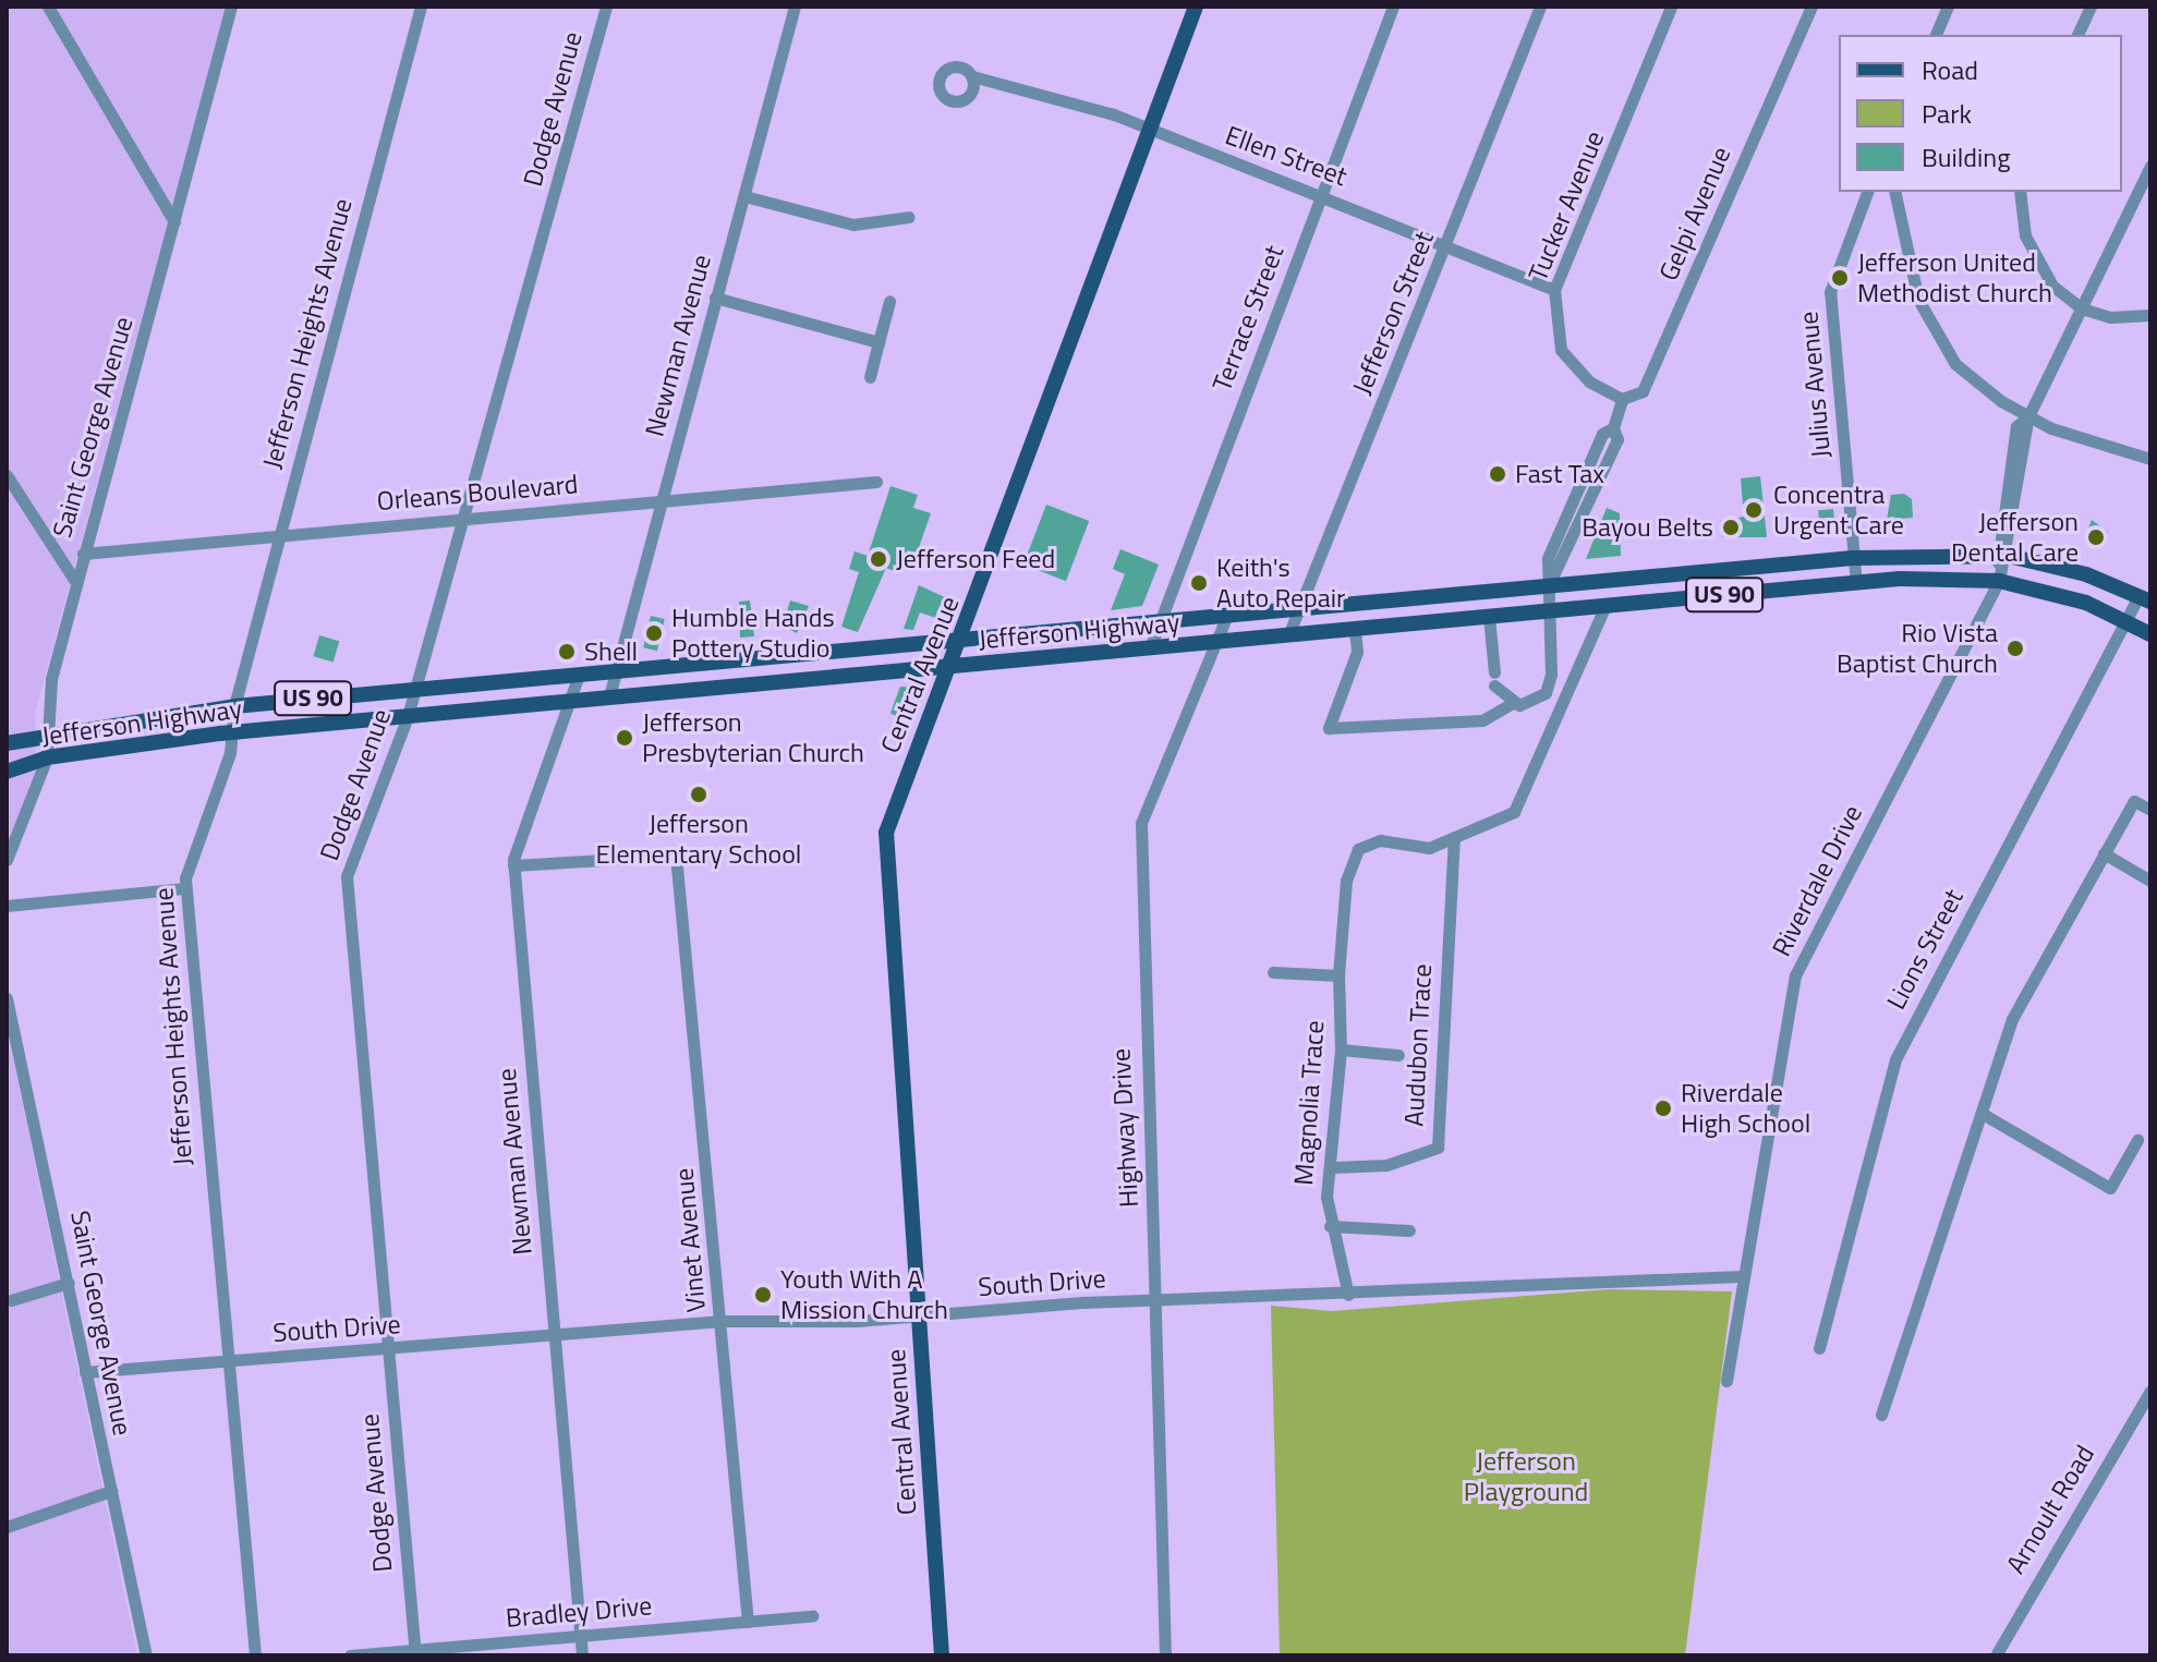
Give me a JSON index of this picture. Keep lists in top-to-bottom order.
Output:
{
  "streets": {
    "main road": ["US 90", "Jefferson Highway", "Central Avenue"],
    "street": [
      "Dodge Avenue",
      "Ellen Street",
      "Tucker Avenue",
      "Gelpi Avenue",
      "Jefferson Street",
      "Terrace Street",
      "Jefferson Heights Avenue",
      "Newman Avenue",
      "Julius Avenue",
      "Saint George Avenue",
      "Orleans Boulevard",
      "Riverdale Drive",
      "Lions Street",
      "Audubon Trace",
      "Magnolia Trace",
      "Highway Drive",
      "Vinet Avenue",
      "South Drive",
      "Arnoult Road",
      "Bradley Drive"
    ]
  },
  "crossings": [
    ["Dodge Avenue", "Orleans Boulevard"],
    ["Dodge Avenue", "Jefferson Highway"],
    ["Dodge Avenue", "South Drive"],
    ["Dodge Avenue", "Bradley Drive"],
    ["Ellen Street", "Tucker Avenue"],
    ["Ellen Street", "Jefferson Street"],
    ["Ellen Street", "Terrace Street"],
    ["Ellen Street", "Central Avenue"],
    ["Tucker Avenue", "Gelpi Avenue"],
    ["Jefferson Street", "Jefferson Highway"],
    ["Terrace Street", "Jefferson Highway"],
    ["Jefferson Heights Avenue", "Orleans Boulevard"],
    ["Jefferson Heights Avenue", "Jefferson Highway"],
    ["Jefferson Heights Avenue", "South Drive"],
    ["Newman Avenue", "Orleans Boulevard"],
    ["Newman Avenue", "Jefferson Highway"],
    ["Newman Avenue", "Vinet Avenue"],
    ["Newman Avenue", "South Drive"],
    ["Newman Avenue", "Bradley Drive"],
    ["Julius Avenue", "Jefferson Highway"],
    ["Saint George Avenue", "Orleans Boulevard"],
    ["Saint George Avenue", "Jefferson Highway"],
    ["Saint George Avenue", "South Drive"],
    ["Jefferson Highway", "Central Avenue"],
    ["Jefferson Highway", "Riverdale Drive"],
    ["Jefferson Highway", "Lions Street"],
    ["Jefferson Highway", "Highway Drive"],
    ["Central Avenue", "South Drive"],
    ["Riverdale Drive", "South Drive"],
    ["Audubon Trace", "Magnolia Trace"],
    ["Magnolia Trace", "South Drive"],
    ["Highway Drive", "South Drive"],
    ["Vinet Avenue", "South Drive"],
    ["Vinet Avenue", "Bradley Drive"]
  ],
  "parks": ["Jefferson Playground"],
  "places": [
    "Jefferson United Methodist Church",
    "Fast Tax",
    "Concentra Urgent Care",
    "Bayou Belts",
    "Jefferson Dental Care",
    "Jefferson Feed",
    "Keith's Auto Repair",
    "Humble Hands Pottery Studio",
    "Rio Vista Baptist Church",
    "Shell",
    "Jefferson Presbyterian Church",
    "Jefferson Elementary School",
    "Riverdale High School",
    "Youth With A Mission Church"
  ],
  "legend": ["Road", "Park", "Building"]
}
